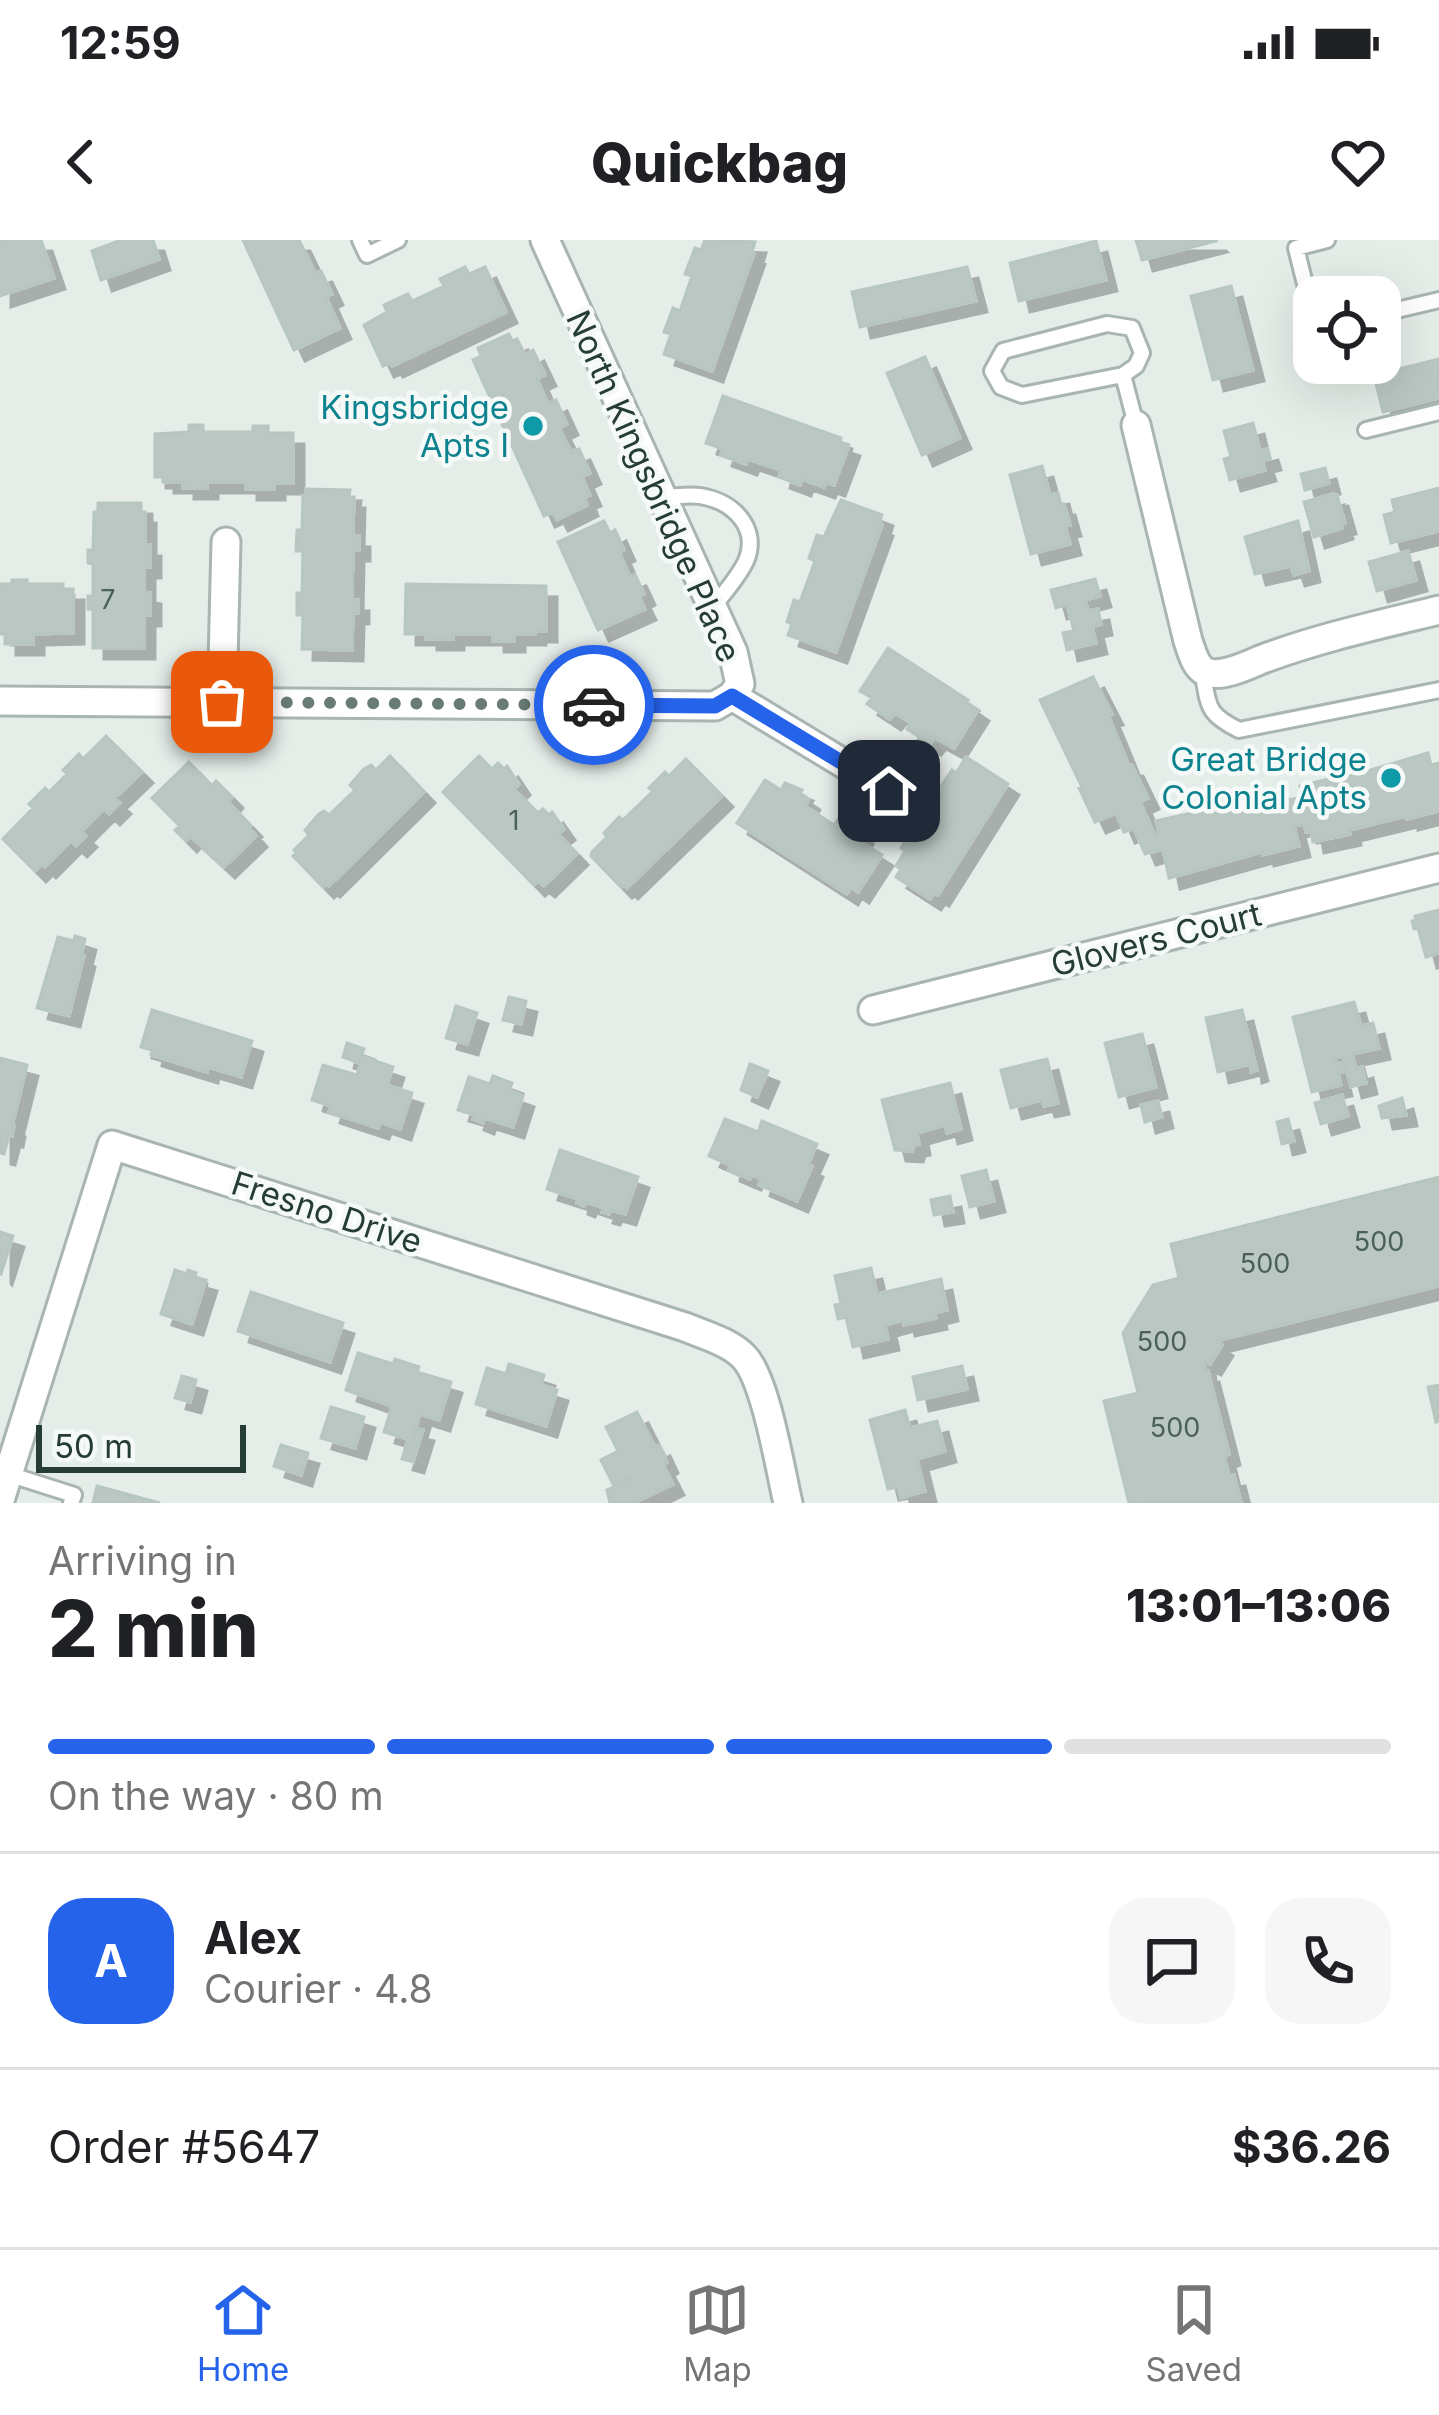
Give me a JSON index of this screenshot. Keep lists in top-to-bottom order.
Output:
{
  "streets": {
    "street": ["North Kingsbridge Place", "Glovers Court", "Fresno Drive"]
  },
  "places": ["Kingsbridge Apts I", "Great Bridge Colonial Apts"],
  "house_numbers": [
    "7",
    "1",
    "500",
    "500",
    "500",
    "500"
  ],
  "scale_bar": "50 m",
  "page": {
    "status": "12:59",
    "header": "Quickbag",
    "scale": "50 m",
    "heading": ["2 min", "Arriving in", "13:01–13:06"],
    "panel": [
      "Alex",
      "Courier · 4.8",
      "Order #5647",
      "$36.26"
    ],
    "bar": "On the way · 80 m",
    "round": "A",
    "tabs": ["Home", "Map", "Saved"]
  }
}
